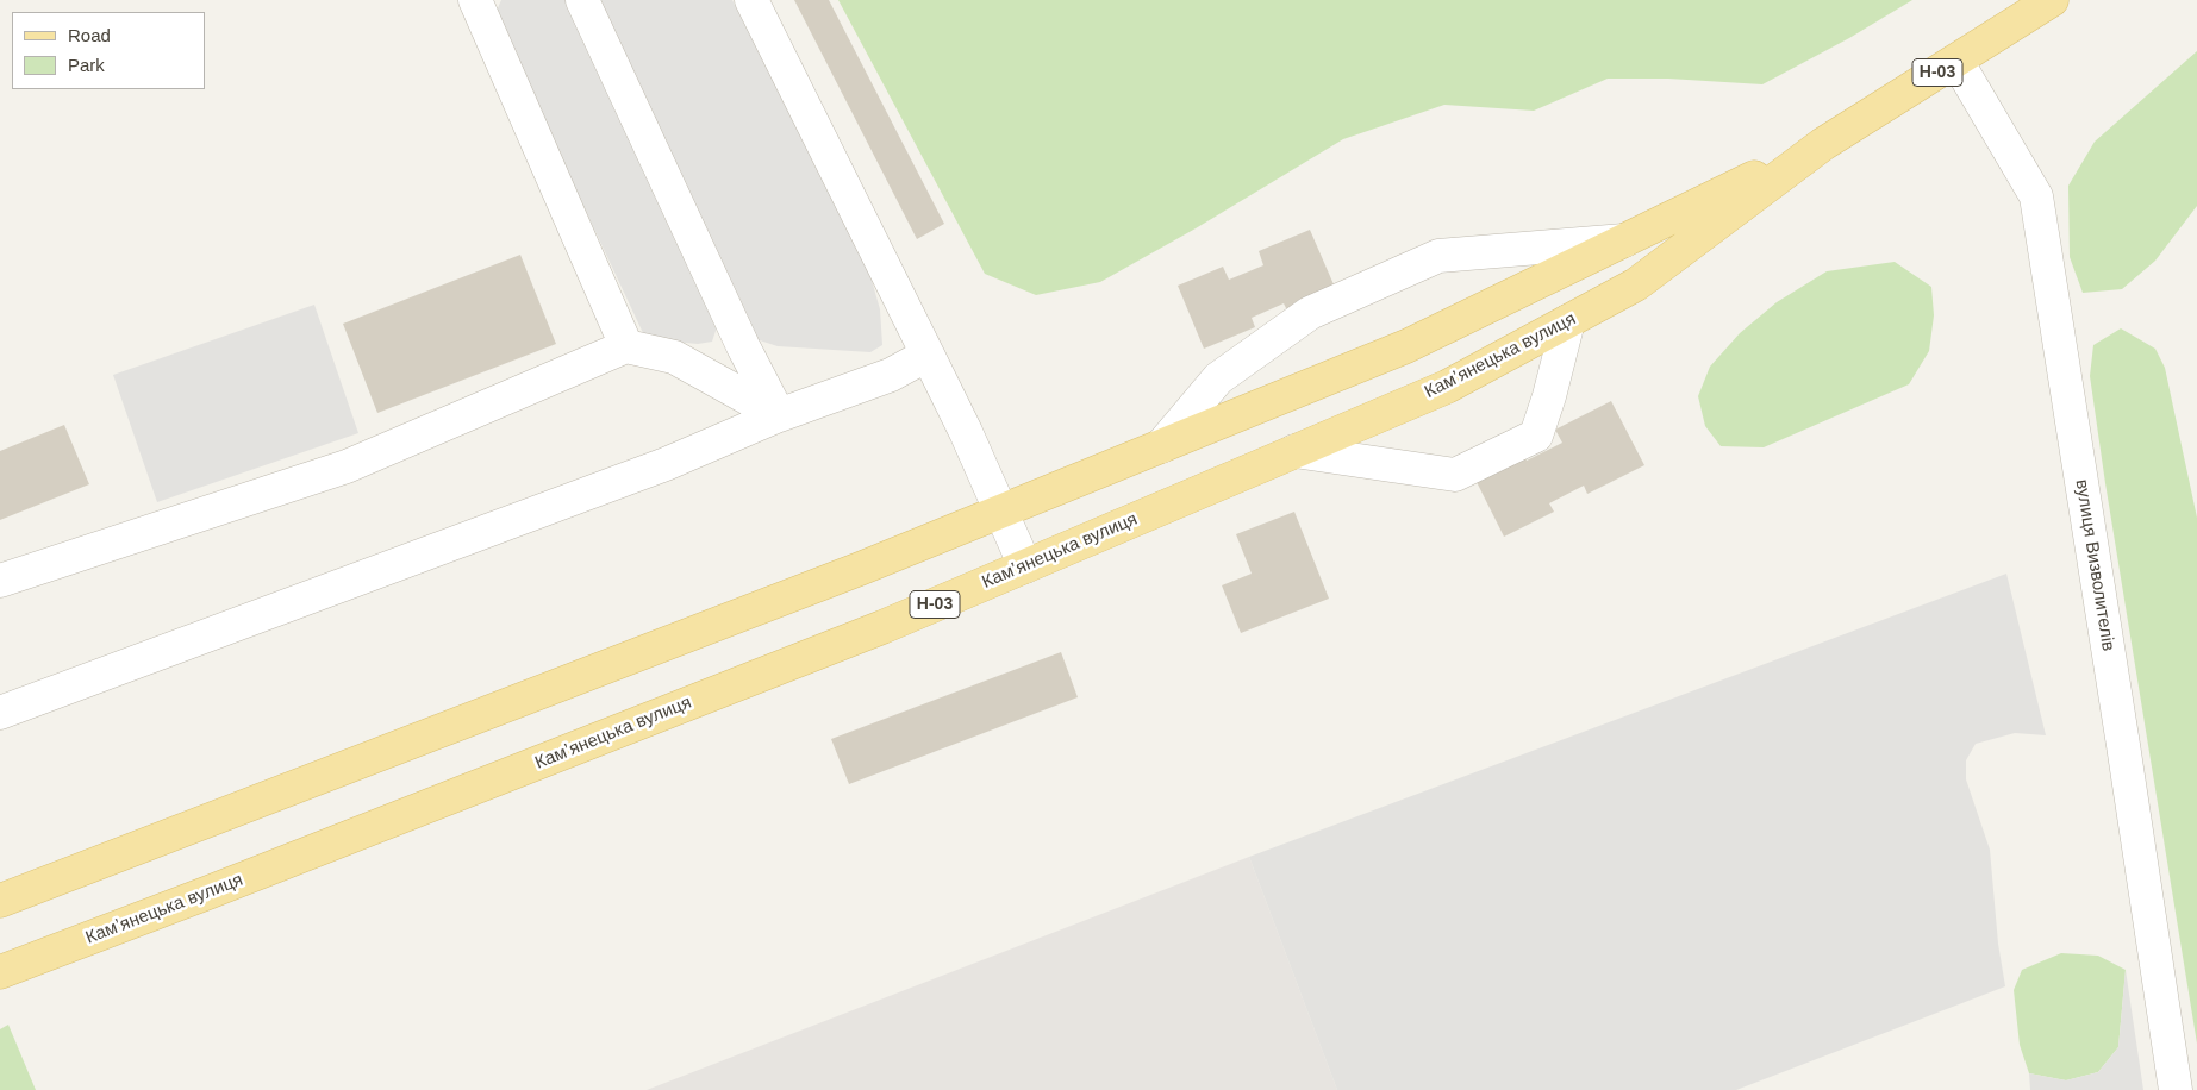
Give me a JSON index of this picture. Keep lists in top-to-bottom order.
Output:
{
  "streets": {
    "main road": ["Н-03", "Камʼянецька вулиця"],
    "street": ["вулиця Визволителів"]
  },
  "crossings": [
    ["Камʼянецька вулиця", "вулиця Визволителів"]
  ],
  "legend": ["Road", "Park"]
}
